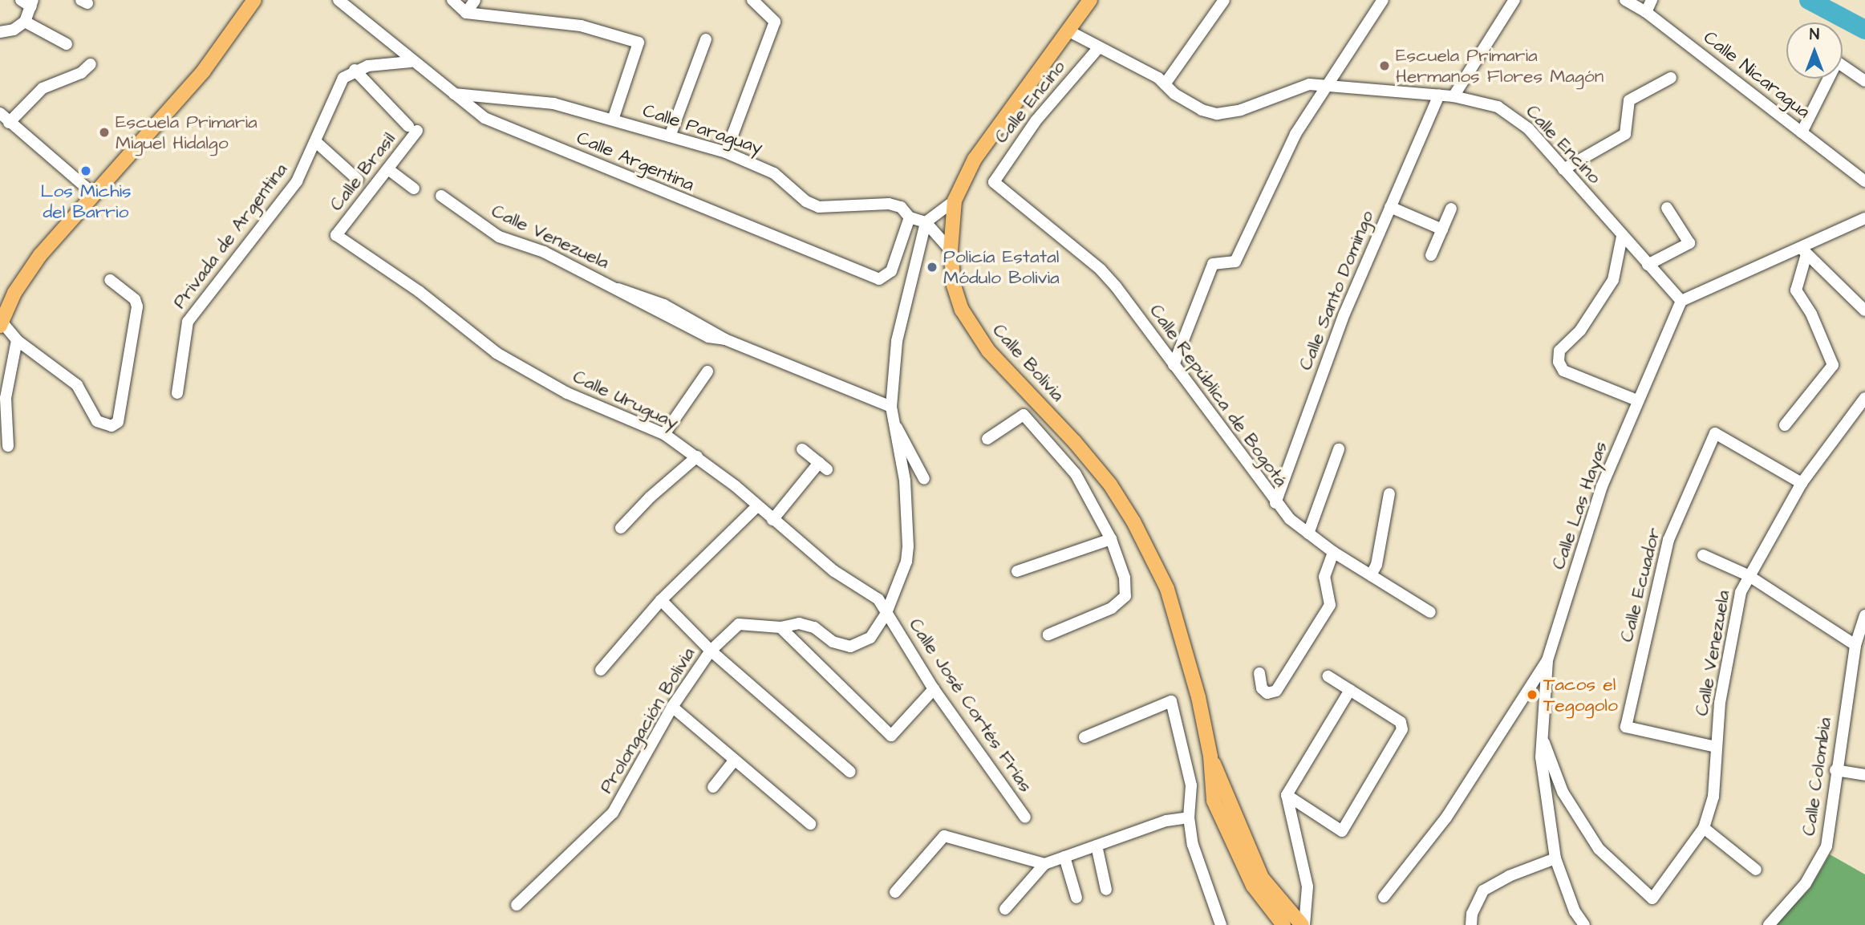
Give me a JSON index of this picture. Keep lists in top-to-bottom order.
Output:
{
  "streets": {
    "main road": ["Calle Bolivia"],
    "street": [
      "Calle Nicaragua",
      "Calle Encino",
      "Calle Paraguay",
      "Calle Argentina",
      "Calle Brasil",
      "Privada de Argentina",
      "Calle Venezuela",
      "Calle Santo Domingo",
      "Calle República de Bogotá",
      "Calle Uruguay",
      "Calle Las Hayas",
      "Calle Ecuador",
      "Calle José Cortés Frías",
      "Prolongación Bolivia",
      "Calle Colombia"
    ]
  },
  "crossings": [
    ["Calle Encino", "Calle Santo Domingo"],
    ["Calle Encino", "Calle Bolivia"],
    ["Calle Encino", "Calle República de Bogotá"],
    ["Calle Encino", "Calle Las Hayas"],
    ["Calle Paraguay", "Calle Argentina"],
    ["Calle Paraguay", "Prolongación Bolivia"],
    ["Calle Brasil", "Privada de Argentina"],
    ["Calle Brasil", "Calle Uruguay"],
    ["Calle Venezuela", "Calle Las Hayas"],
    ["Calle Venezuela", "Calle Ecuador"],
    ["Calle Venezuela", "Prolongación Bolivia"],
    ["Calle Santo Domingo", "Calle República de Bogotá"],
    ["Calle Uruguay", "Calle José Cortés Frías"],
    ["Calle Uruguay", "Prolongación Bolivia"],
    ["Calle José Cortés Frías", "Prolongación Bolivia"]
  ],
  "places": [
    "Escuela Primaria Hermanos Flores Magón",
    "Escuela Primaria Miguel Hidalgo",
    "Los Michis del Barrio",
    "Policía Estatal Módulo Bolivia",
    "Tacos el Tegogolo"
  ],
  "north": "top"
}
